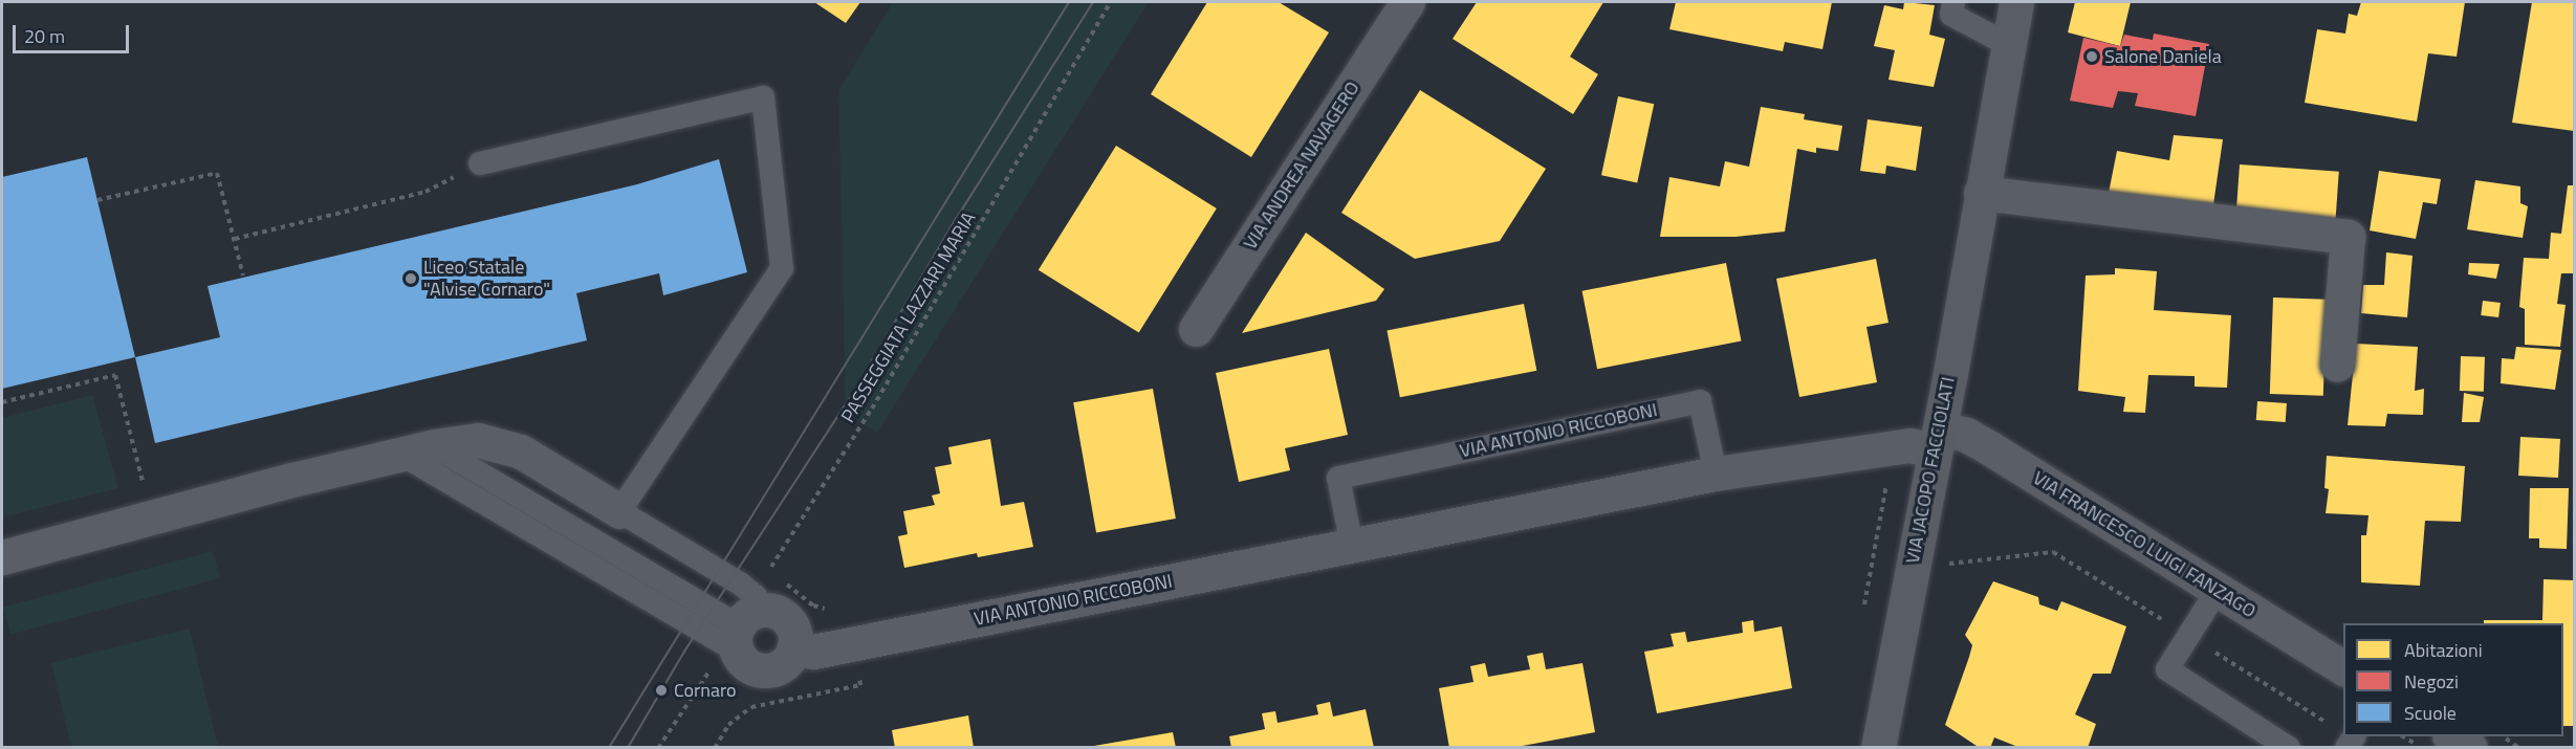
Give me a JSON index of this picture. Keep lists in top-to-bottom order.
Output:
{
  "streets": {
    "main road": ["VIA JACOPO FACCIOLATI"],
    "street": ["VIA ANDREA NAVAGERO", "VIA ANTONIO RICCOBONI", "VIA FRANCESCO LUIGI FANZAGO"],
    "path": ["PASSEGGIATA LAZZARI MARIA"]
  },
  "crossings": [
    ["VIA ANTONIO RICCOBONI", "VIA JACOPO FACCIOLATI"],
    ["VIA ANTONIO RICCOBONI", "VIA FRANCESCO LUIGI FANZAGO"],
    ["VIA JACOPO FACCIOLATI", "VIA FRANCESCO LUIGI FANZAGO"]
  ],
  "places": ["Salone Daniela", "Liceo Statale \"Alvise Cornaro\"", "Cornaro"],
  "legend": ["Abitazioni", "Negozi", "Scuole"],
  "scale_bar": "20 m"
}
